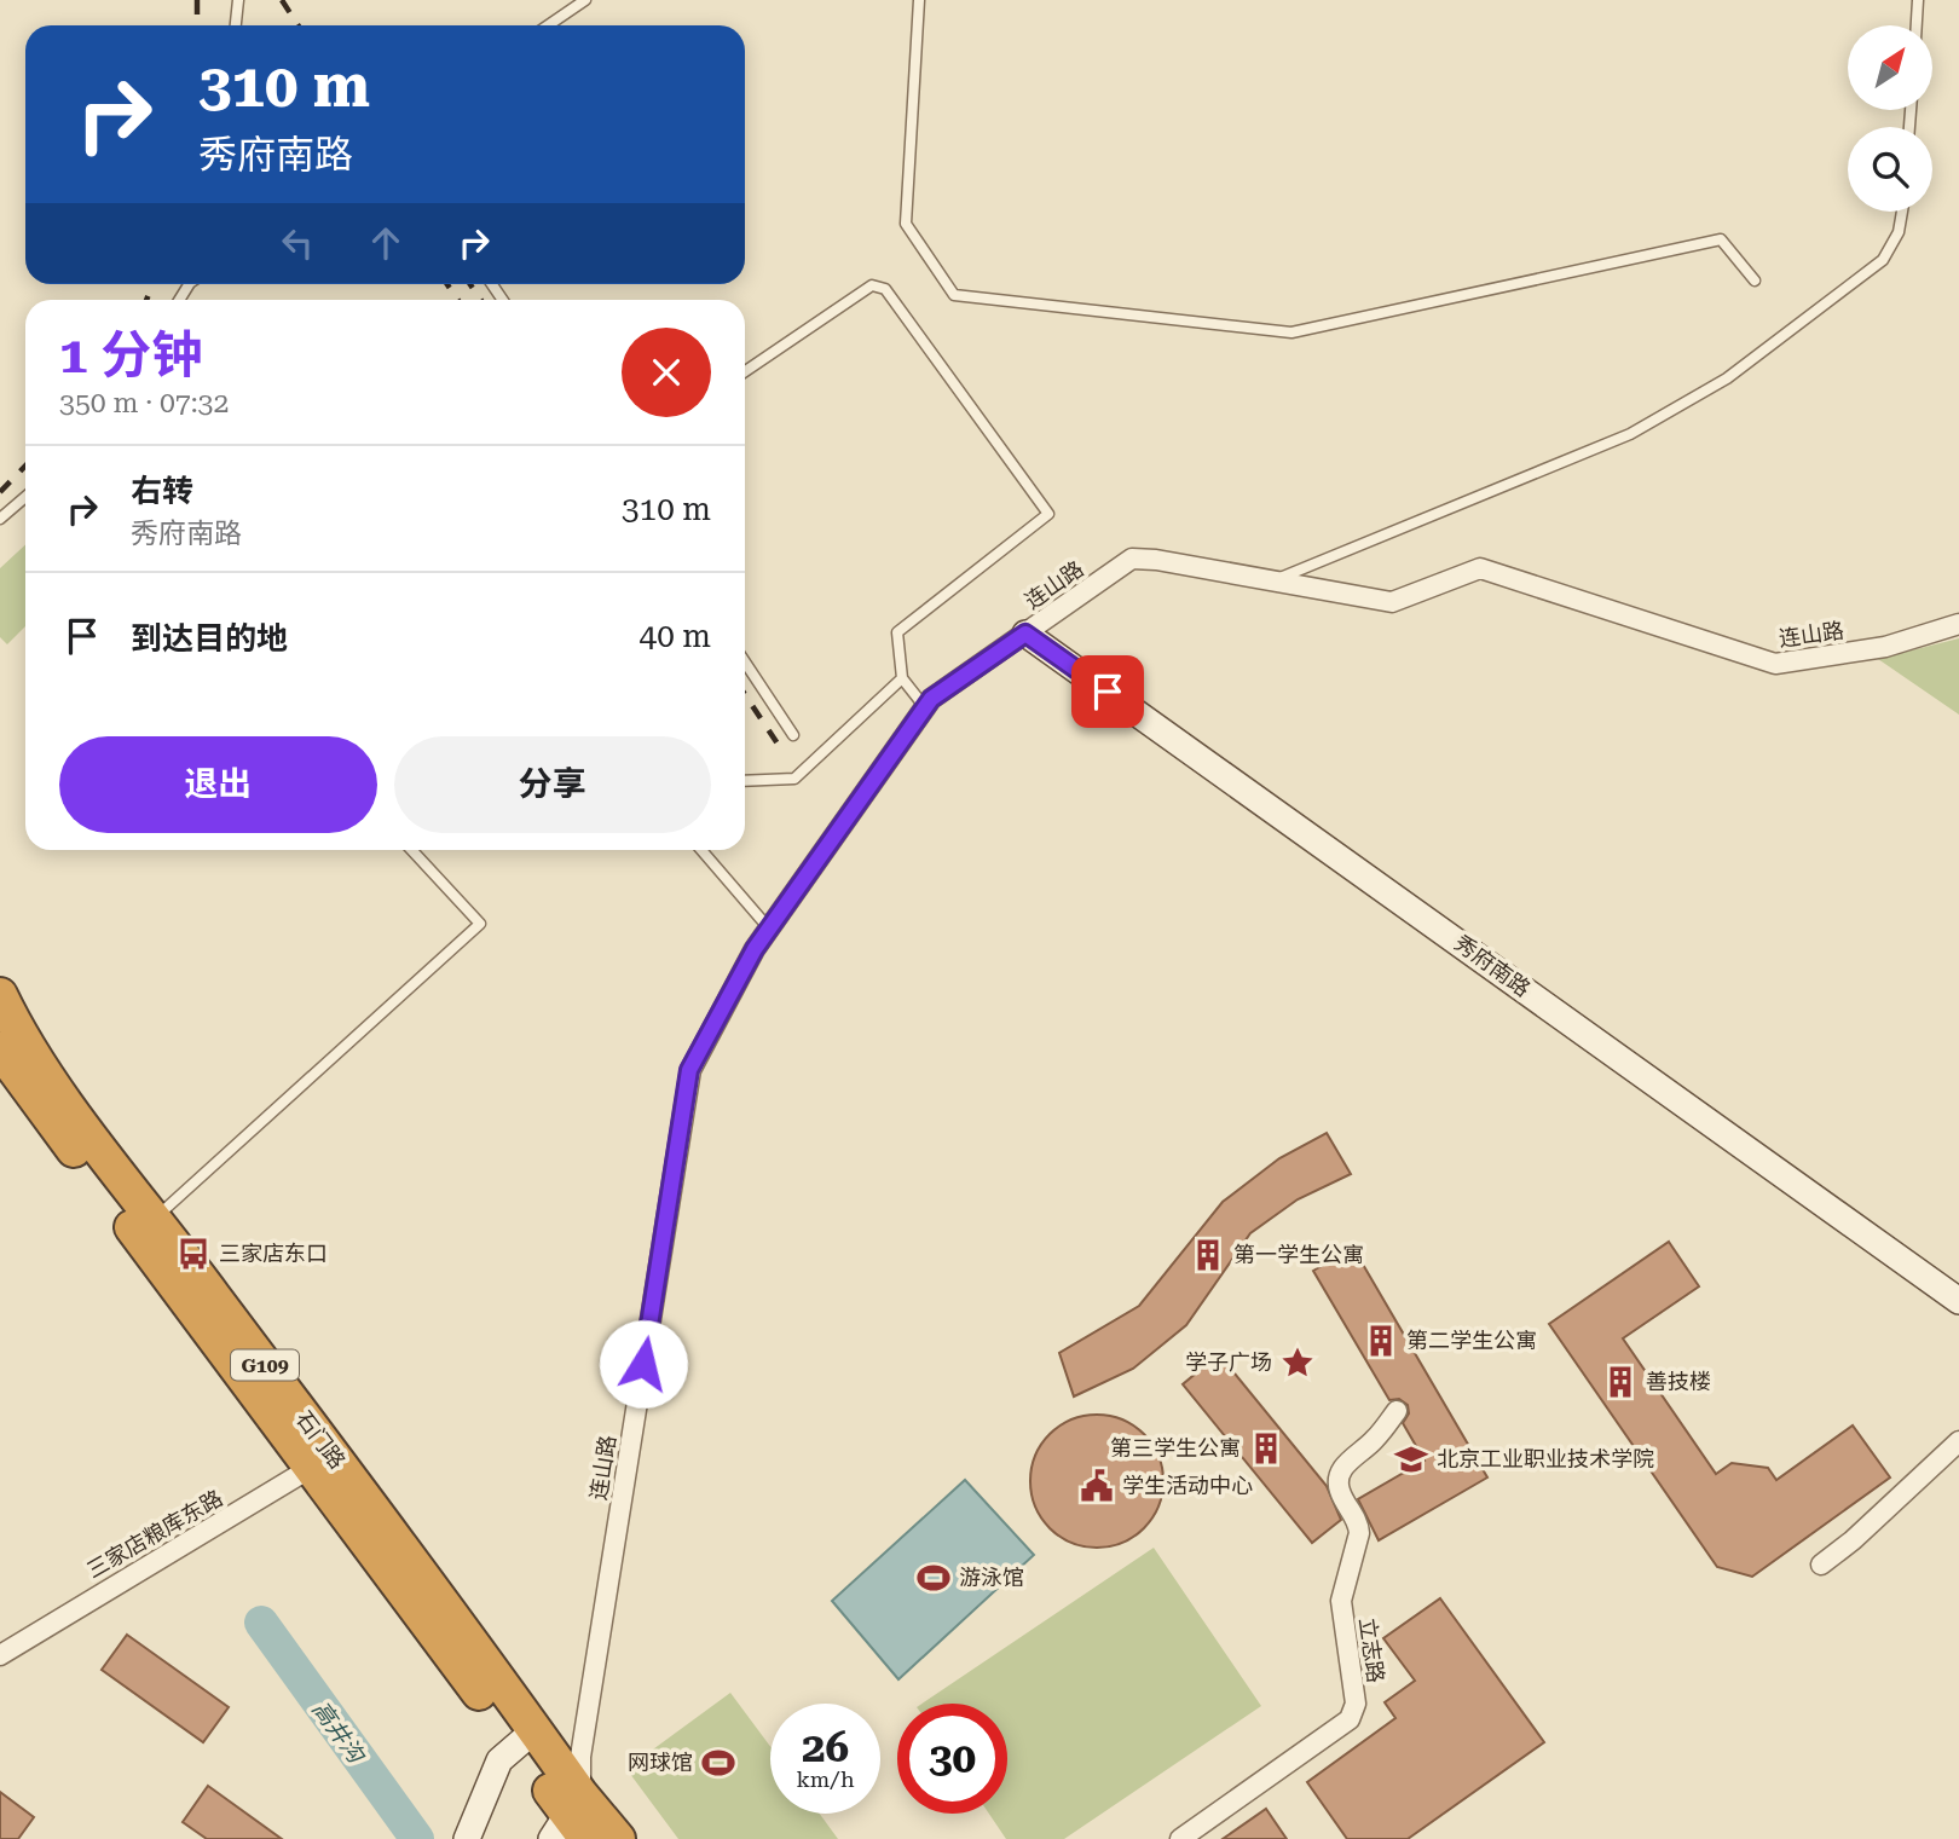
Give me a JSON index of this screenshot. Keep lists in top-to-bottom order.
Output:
{
  "streets": {
    "highway": ["G109", "石门路"],
    "street": [
      "连山路",
      "秀府南路",
      "三家店粮库东路",
      "立志路"
    ]
  },
  "crossings": [
    ["连山路", "秀府南路"],
    ["连山路", "石门路"],
    ["石门路", "三家店粮库东路"]
  ],
  "water": ["高井沟"],
  "places": {
    "bus stop": ["三家店东口"],
    "building": [
      "第一学生公寓",
      "第二学生公寓",
      "善技楼",
      "第三学生公寓"
    ],
    "place": ["学子广场"],
    "school or university": ["北京工业职业技术学院"],
    "public building": ["学生活动中心"],
    "sports": ["游泳馆", "网球馆"]
  },
  "north": "top right",
  "page": {
    "turn": ["310 m", "秀府南路"],
    "heading": ["1 分钟", "350 m · 07:32"],
    "list": [
      {
        "name": "右转",
        "note": "秀府南路",
        "value": "310 m"
      },
      {
        "name": "到达目的地",
        "value": "40 m"
      }
    ],
    "buttons": ["退出", "分享"],
    "speed": "26 km/h",
    "limit": "30"
  }
}
